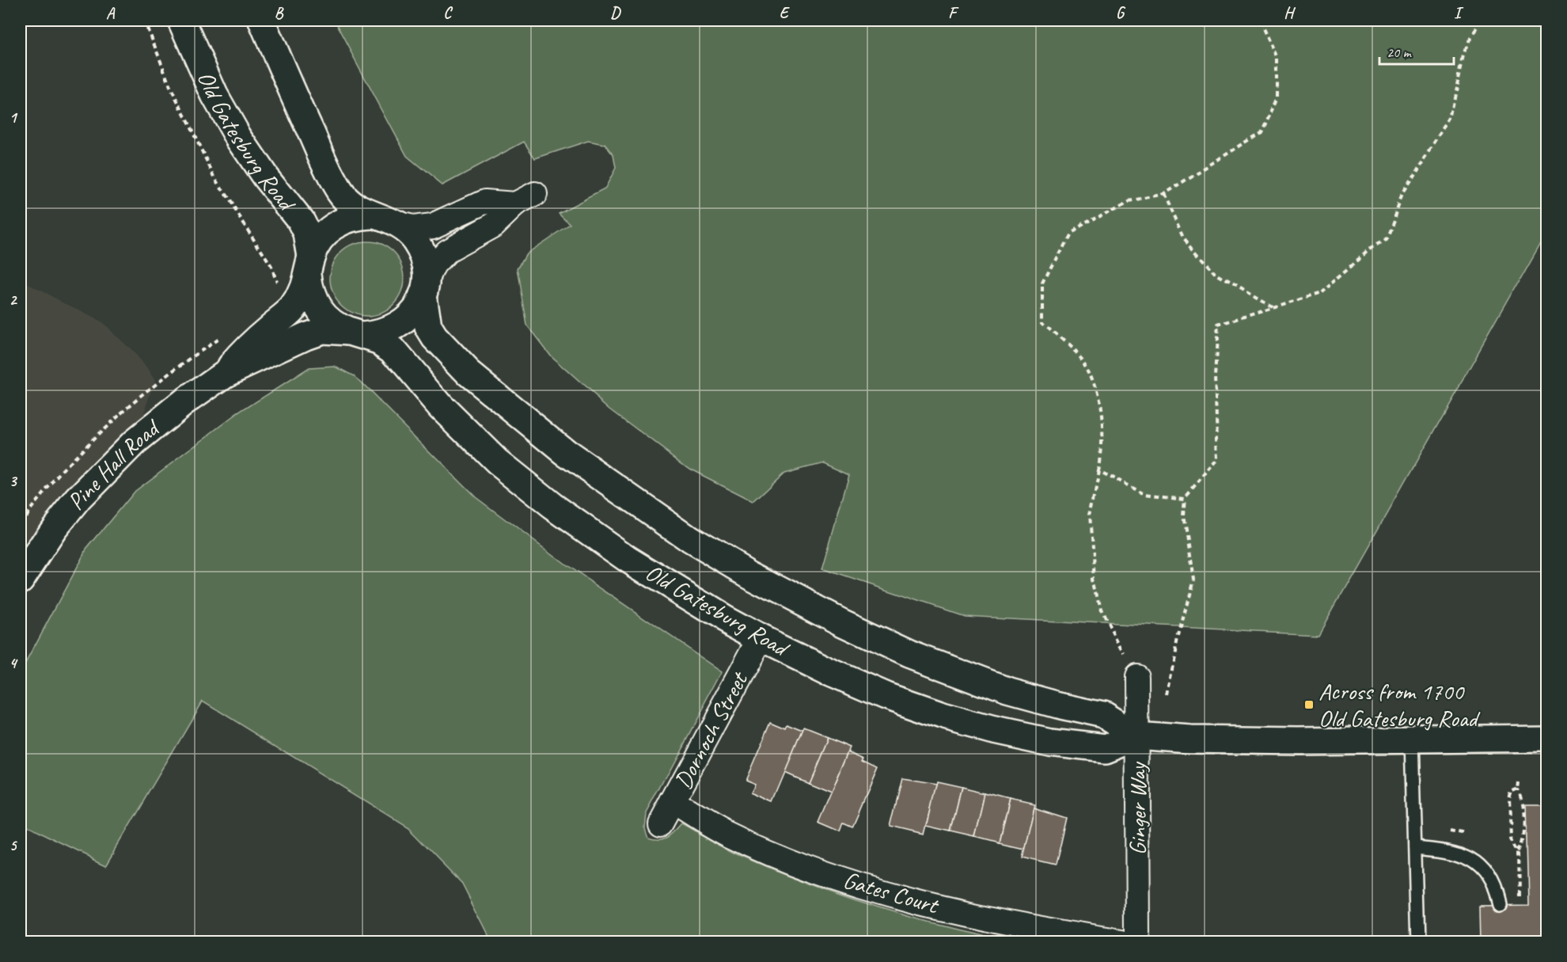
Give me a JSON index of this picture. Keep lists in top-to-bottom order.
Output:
{
  "streets": {
    "street": [
      "Old Gatesburg Road",
      "Pine Hall Road",
      "Dornoch Street",
      "Ginger Way",
      "Gates Court"
    ]
  },
  "crossings": [
    ["Old Gatesburg Road", "Pine Hall Road"],
    ["Old Gatesburg Road", "Dornoch Street"],
    ["Old Gatesburg Road", "Ginger Way"],
    ["Dornoch Street", "Gates Court"]
  ],
  "places": {
    "transit": ["Across from 1700 Old Gatesburg Road"]
  },
  "scale_bar": "20 m",
  "grid": {
    "columns": [
      "A",
      "B",
      "C",
      "D",
      "E",
      "F",
      "G",
      "H",
      "I"
    ],
    "rows": [
      "1",
      "2",
      "3",
      "4",
      "5"
    ]
  }
}
